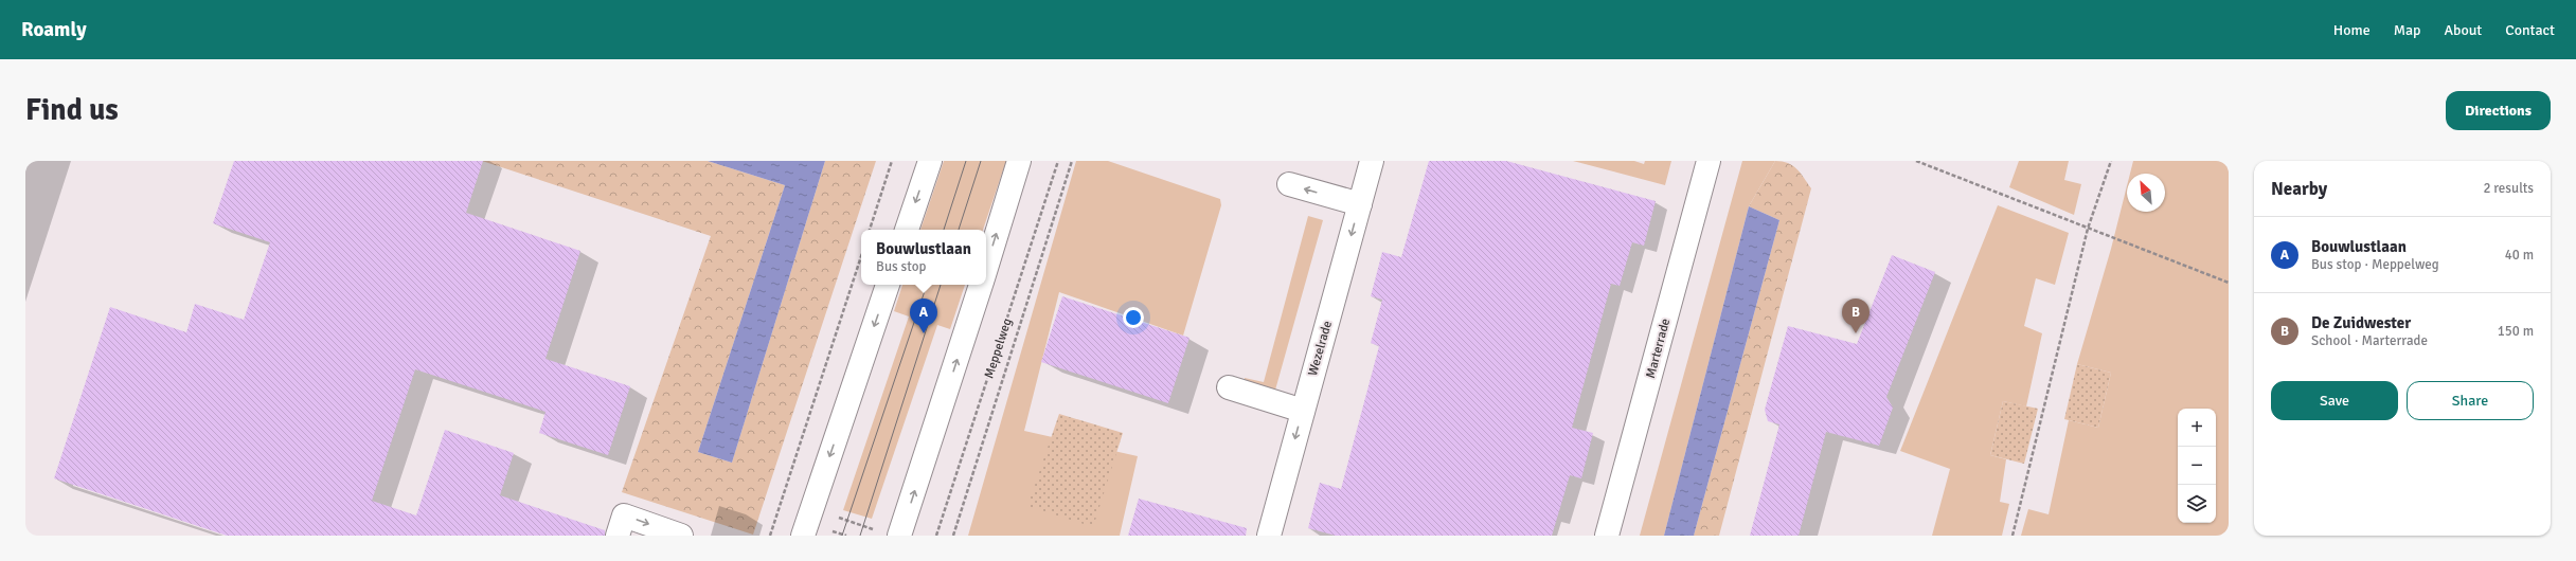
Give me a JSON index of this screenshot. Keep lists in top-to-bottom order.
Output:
{
  "streets": {
    "street": ["Wezelrade", "Marterrade"],
    "path": ["Meppelweg"]
  },
  "one_way": ["Wezelrade"],
  "north": "top left",
  "page": {
    "header": "Roamly",
    "nav": [
      "Home",
      "Map",
      "About",
      "Contact"
    ],
    "buttons": [
      "Directions",
      ["Save", "Share"]
    ],
    "title": "Find us",
    "heading": ["Nearby", "2 results"],
    "list": [
      {
        "mark": "A",
        "name": "Bouwlustlaan",
        "note": "Bus stop · Meppelweg",
        "value": "40 m"
      },
      {
        "mark": "B",
        "name": "De Zuidwester",
        "note": "School · Marterrade",
        "value": "150 m"
      }
    ],
    "popup": ["Bouwlustlaan", "Bus stop"],
    "pins": ["A", "B"],
    "map_buttons": ["+", "−"]
  }
}
